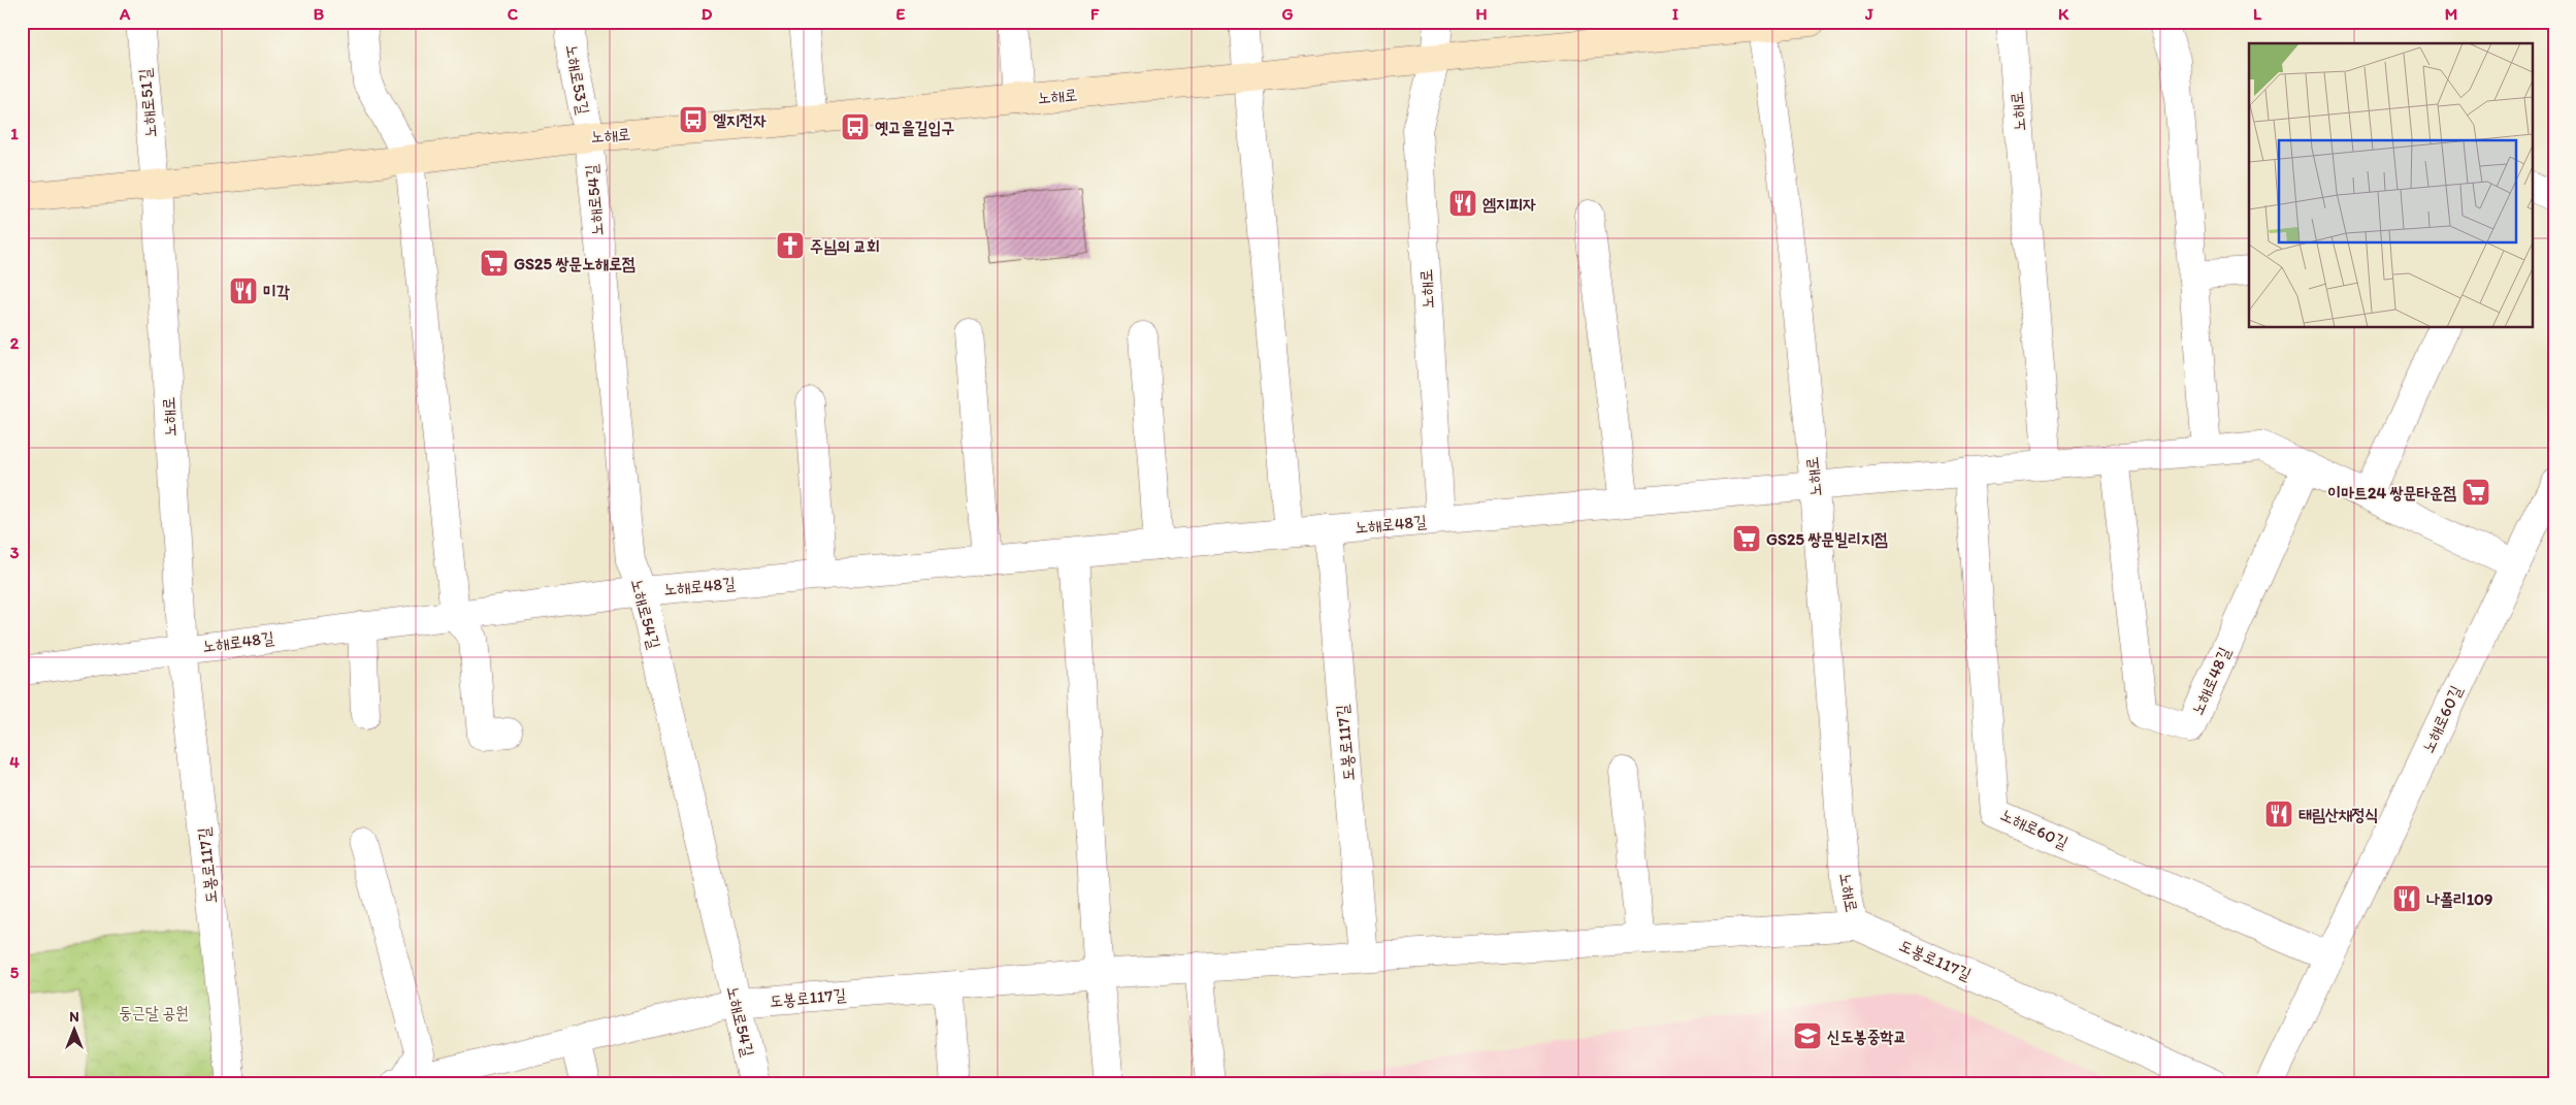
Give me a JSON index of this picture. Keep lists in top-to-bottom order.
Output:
{
  "streets": {
    "main road": ["노해로"],
    "street": [
      "노해로53길",
      "노해로51길",
      "노해로54길",
      "노해로48길",
      "노해로60길",
      "도봉로117길"
    ]
  },
  "crossings": [
    ["노해로53길", "노해로"],
    ["노해로53길", "노해로54길"],
    ["노해로", "노해로51길"],
    ["노해로", "노해로54길"],
    ["노해로", "노해로48길"],
    ["노해로", "도봉로117길"],
    ["노해로54길", "노해로48길"],
    ["노해로54길", "도봉로117길"],
    ["노해로48길", "노해로60길"],
    ["노해로48길", "도봉로117길"]
  ],
  "parks": ["둥근달 공원"],
  "places": {
    "bus stop": ["엘지전자", "옛고을길입구"],
    "restaurant": [
      "엠지피자",
      "미각",
      "태림산채정식",
      "나폴리109"
    ],
    "church": ["주님의 교회"],
    "supermarket": ["GS25 쌍문노해로점", "이마트24 쌍문타운점", "GS25 쌍문빌리지점"],
    "school or university": ["신도봉중학교"]
  },
  "north": "top",
  "grid": {
    "columns": [
      "A",
      "B",
      "C",
      "D",
      "E",
      "F",
      "G",
      "H",
      "I",
      "J",
      "K",
      "L",
      "M"
    ],
    "rows": [
      "1",
      "2",
      "3",
      "4",
      "5"
    ]
  }
}
